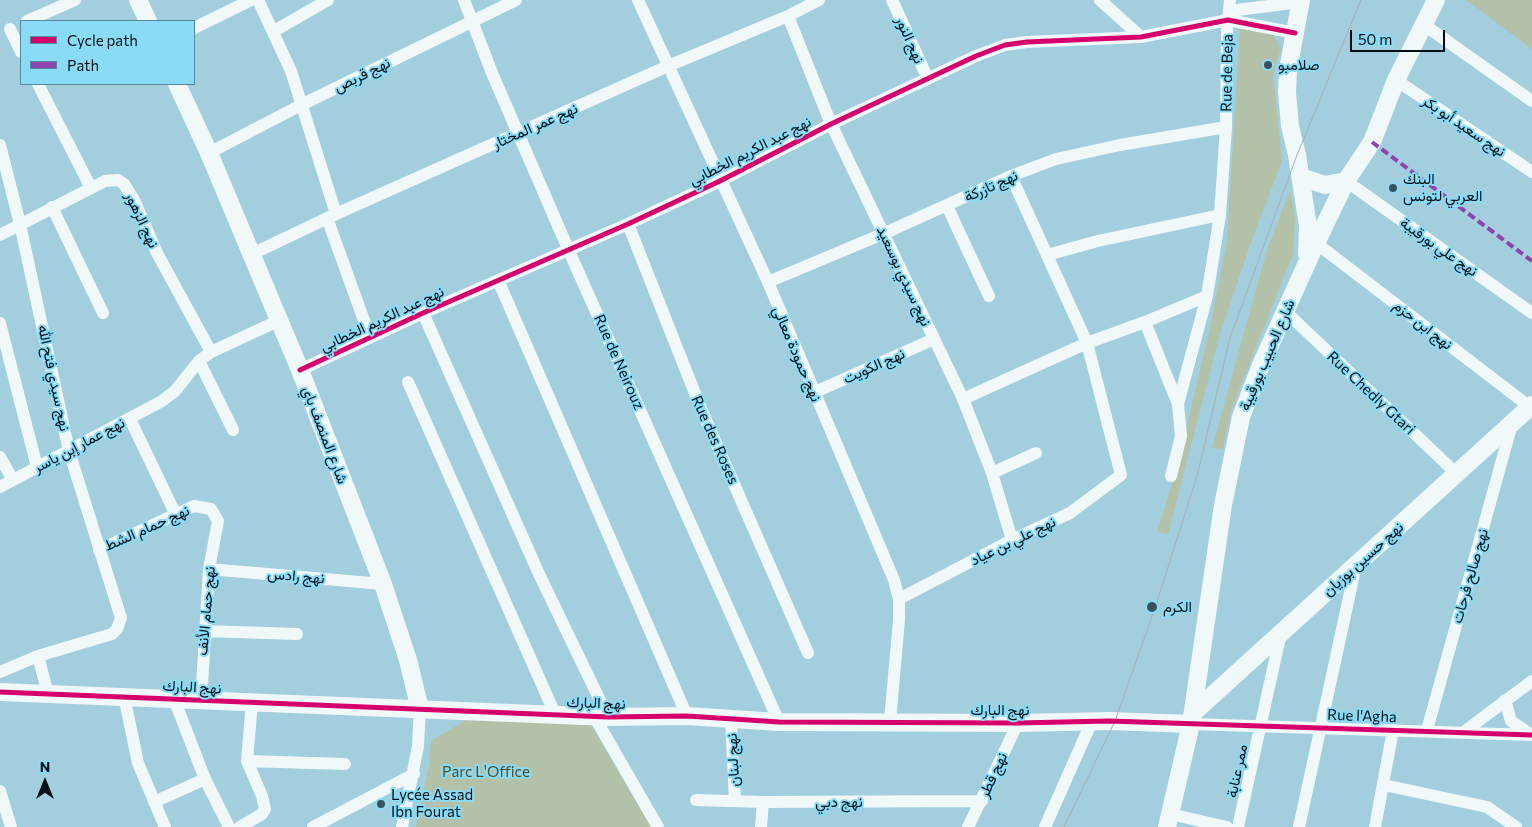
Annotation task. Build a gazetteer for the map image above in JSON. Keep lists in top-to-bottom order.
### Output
{
  "streets": {
    "street": [
      "نهج النور",
      "Rue de Beja",
      "نهج قربص",
      "نهج عمر المختار",
      "نهج سعيد أبو بكر",
      "نهج عبد الكريم الخطابي",
      "نهج تازركة",
      "نهج الزهور",
      "نهج علي بورقيبة",
      "نهج سيدي بوسعيد",
      "نهج ابن حزم",
      "نهج حمودة معالي",
      "شارع الحبيب بورقيبة",
      "Rue de Neirouz",
      "نهج الكويت",
      "نهج سيدي فتح الله",
      "Rue Chedly Gtari",
      "شارع المنصف باي",
      "Rue des Roses",
      "نهج عمار إبن ياسر",
      "نهج حمام الشط",
      "نهج علي بن عياد",
      "نهج حسين بوزيان",
      "نهج رادس",
      "نهج صالح فرحات",
      "نهج حمام الأنف",
      "نهج البارك",
      "Rue l'Agha",
      "نهج لبنان",
      "ممر عنابة",
      "نهج قطر",
      "نهج دبي"
    ]
  },
  "crossings": [
    ["نهج النور", "نهج عبد الكريم الخطابي"],
    ["Rue de Beja", "نهج عبد الكريم الخطابي"],
    ["Rue de Beja", "نهج تازركة"],
    ["نهج قربص", "Rue de Neirouz"],
    ["نهج قربص", "شارع المنصف باي"],
    ["نهج عمر المختار", "نهج سيدي بوسعيد"],
    ["نهج عمر المختار", "نهج حمودة معالي"],
    ["نهج عمر المختار", "Rue de Neirouz"],
    ["نهج عمر المختار", "شارع المنصف باي"],
    ["نهج سعيد أبو بكر", "شارع الحبيب بورقيبة"],
    ["نهج عبد الكريم الخطابي", "نهج سيدي بوسعيد"],
    ["نهج عبد الكريم الخطابي", "نهج حمودة معالي"],
    ["نهج عبد الكريم الخطابي", "Rue de Neirouz"],
    ["نهج عبد الكريم الخطابي", "شارع المنصف باي"],
    ["نهج عبد الكريم الخطابي", "Rue des Roses"],
    ["نهج تازركة", "نهج سيدي بوسعيد"],
    ["نهج تازركة", "نهج حمودة معالي"],
    ["نهج الزهور", "نهج سيدي فتح الله"],
    ["نهج الزهور", "نهج عمار إبن ياسر"],
    ["نهج علي بورقيبة", "شارع الحبيب بورقيبة"],
    ["نهج سيدي بوسعيد", "نهج الكويت"],
    ["نهج سيدي بوسعيد", "نهج علي بن عياد"],
    ["نهج ابن حزم", "شارع الحبيب بورقيبة"],
    ["نهج ابن حزم", "نهج حسين بوزيان"],
    ["نهج حمودة معالي", "نهج الكويت"],
    ["نهج حمودة معالي", "نهج علي بن عياد"],
    ["نهج حمودة معالي", "نهج البارك"],
    ["شارع الحبيب بورقيبة", "Rue Chedly Gtari"],
    ["شارع الحبيب بورقيبة", "نهج حسين بوزيان"],
    ["شارع الحبيب بورقيبة", "نهج البارك"],
    ["شارع الحبيب بورقيبة", "Rue l'Agha"],
    ["Rue de Neirouz", "نهج البارك"],
    ["نهج سيدي فتح الله", "نهج عمار إبن ياسر"],
    ["نهج سيدي فتح الله", "نهج حمام الشط"],
    ["Rue Chedly Gtari", "نهج حسين بوزيان"],
    ["شارع المنصف باي", "نهج عمار إبن ياسر"],
    ["شارع المنصف باي", "نهج رادس"],
    ["شارع المنصف باي", "نهج البارك"],
    ["نهج حمام الشط", "نهج حمام الأنف"],
    ["نهج حسين بوزيان", "نهج صالح فرحات"],
    ["نهج حسين بوزيان", "نهج البارك"],
    ["نهج حسين بوزيان", "Rue l'Agha"],
    ["نهج حسين بوزيان", "ممر عنابة"],
    ["نهج رادس", "نهج حمام الأنف"],
    ["نهج صالح فرحات", "Rue l'Agha"],
    ["نهج حمام الأنف", "نهج البارك"],
    ["نهج البارك", "Rue l'Agha"],
    ["نهج البارك", "نهج لبنان"],
    ["نهج البارك", "نهج قطر"],
    ["Rue l'Agha", "ممر عنابة"],
    ["نهج لبنان", "نهج دبي"],
    ["نهج قطر", "نهج دبي"]
  ],
  "parks": ["Parc L'Office"],
  "places": [
    "صلامبو",
    "البنك العربي لتونس",
    "الكرم",
    "Lycée Assad Ibn Fourat"
  ],
  "legend": ["Cycle path", "Path"],
  "scale_bar": "50 m",
  "north": "top"
}
